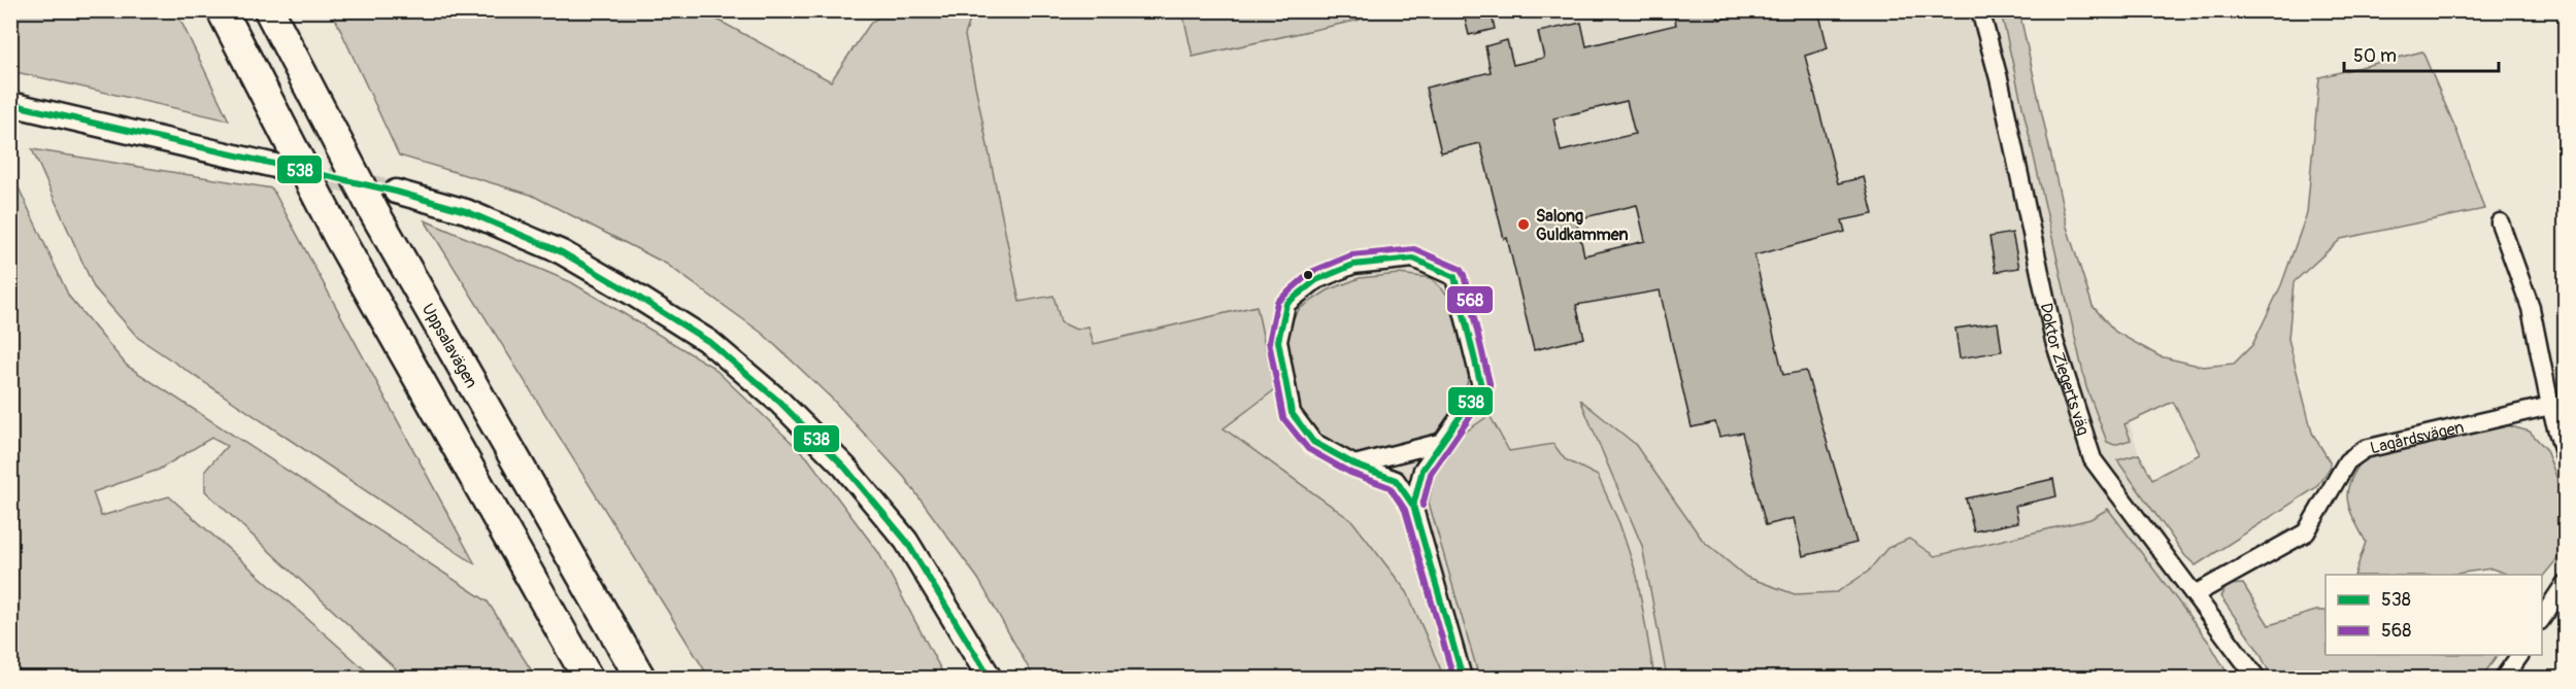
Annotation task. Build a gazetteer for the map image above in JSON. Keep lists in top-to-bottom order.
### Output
{
  "streets": {
    "highway": ["Uppsalavägen"],
    "street": ["Doktor Ziegerts väg", "Lagårdsvägen"]
  },
  "crossings": [
    ["Doktor Ziegerts väg", "Lagårdsvägen"]
  ],
  "places": ["Salong Guldkammen"],
  "lines": ["transit line 538", "transit line 568"],
  "legend": ["538", "568"],
  "scale_bar": "50 m"
}
